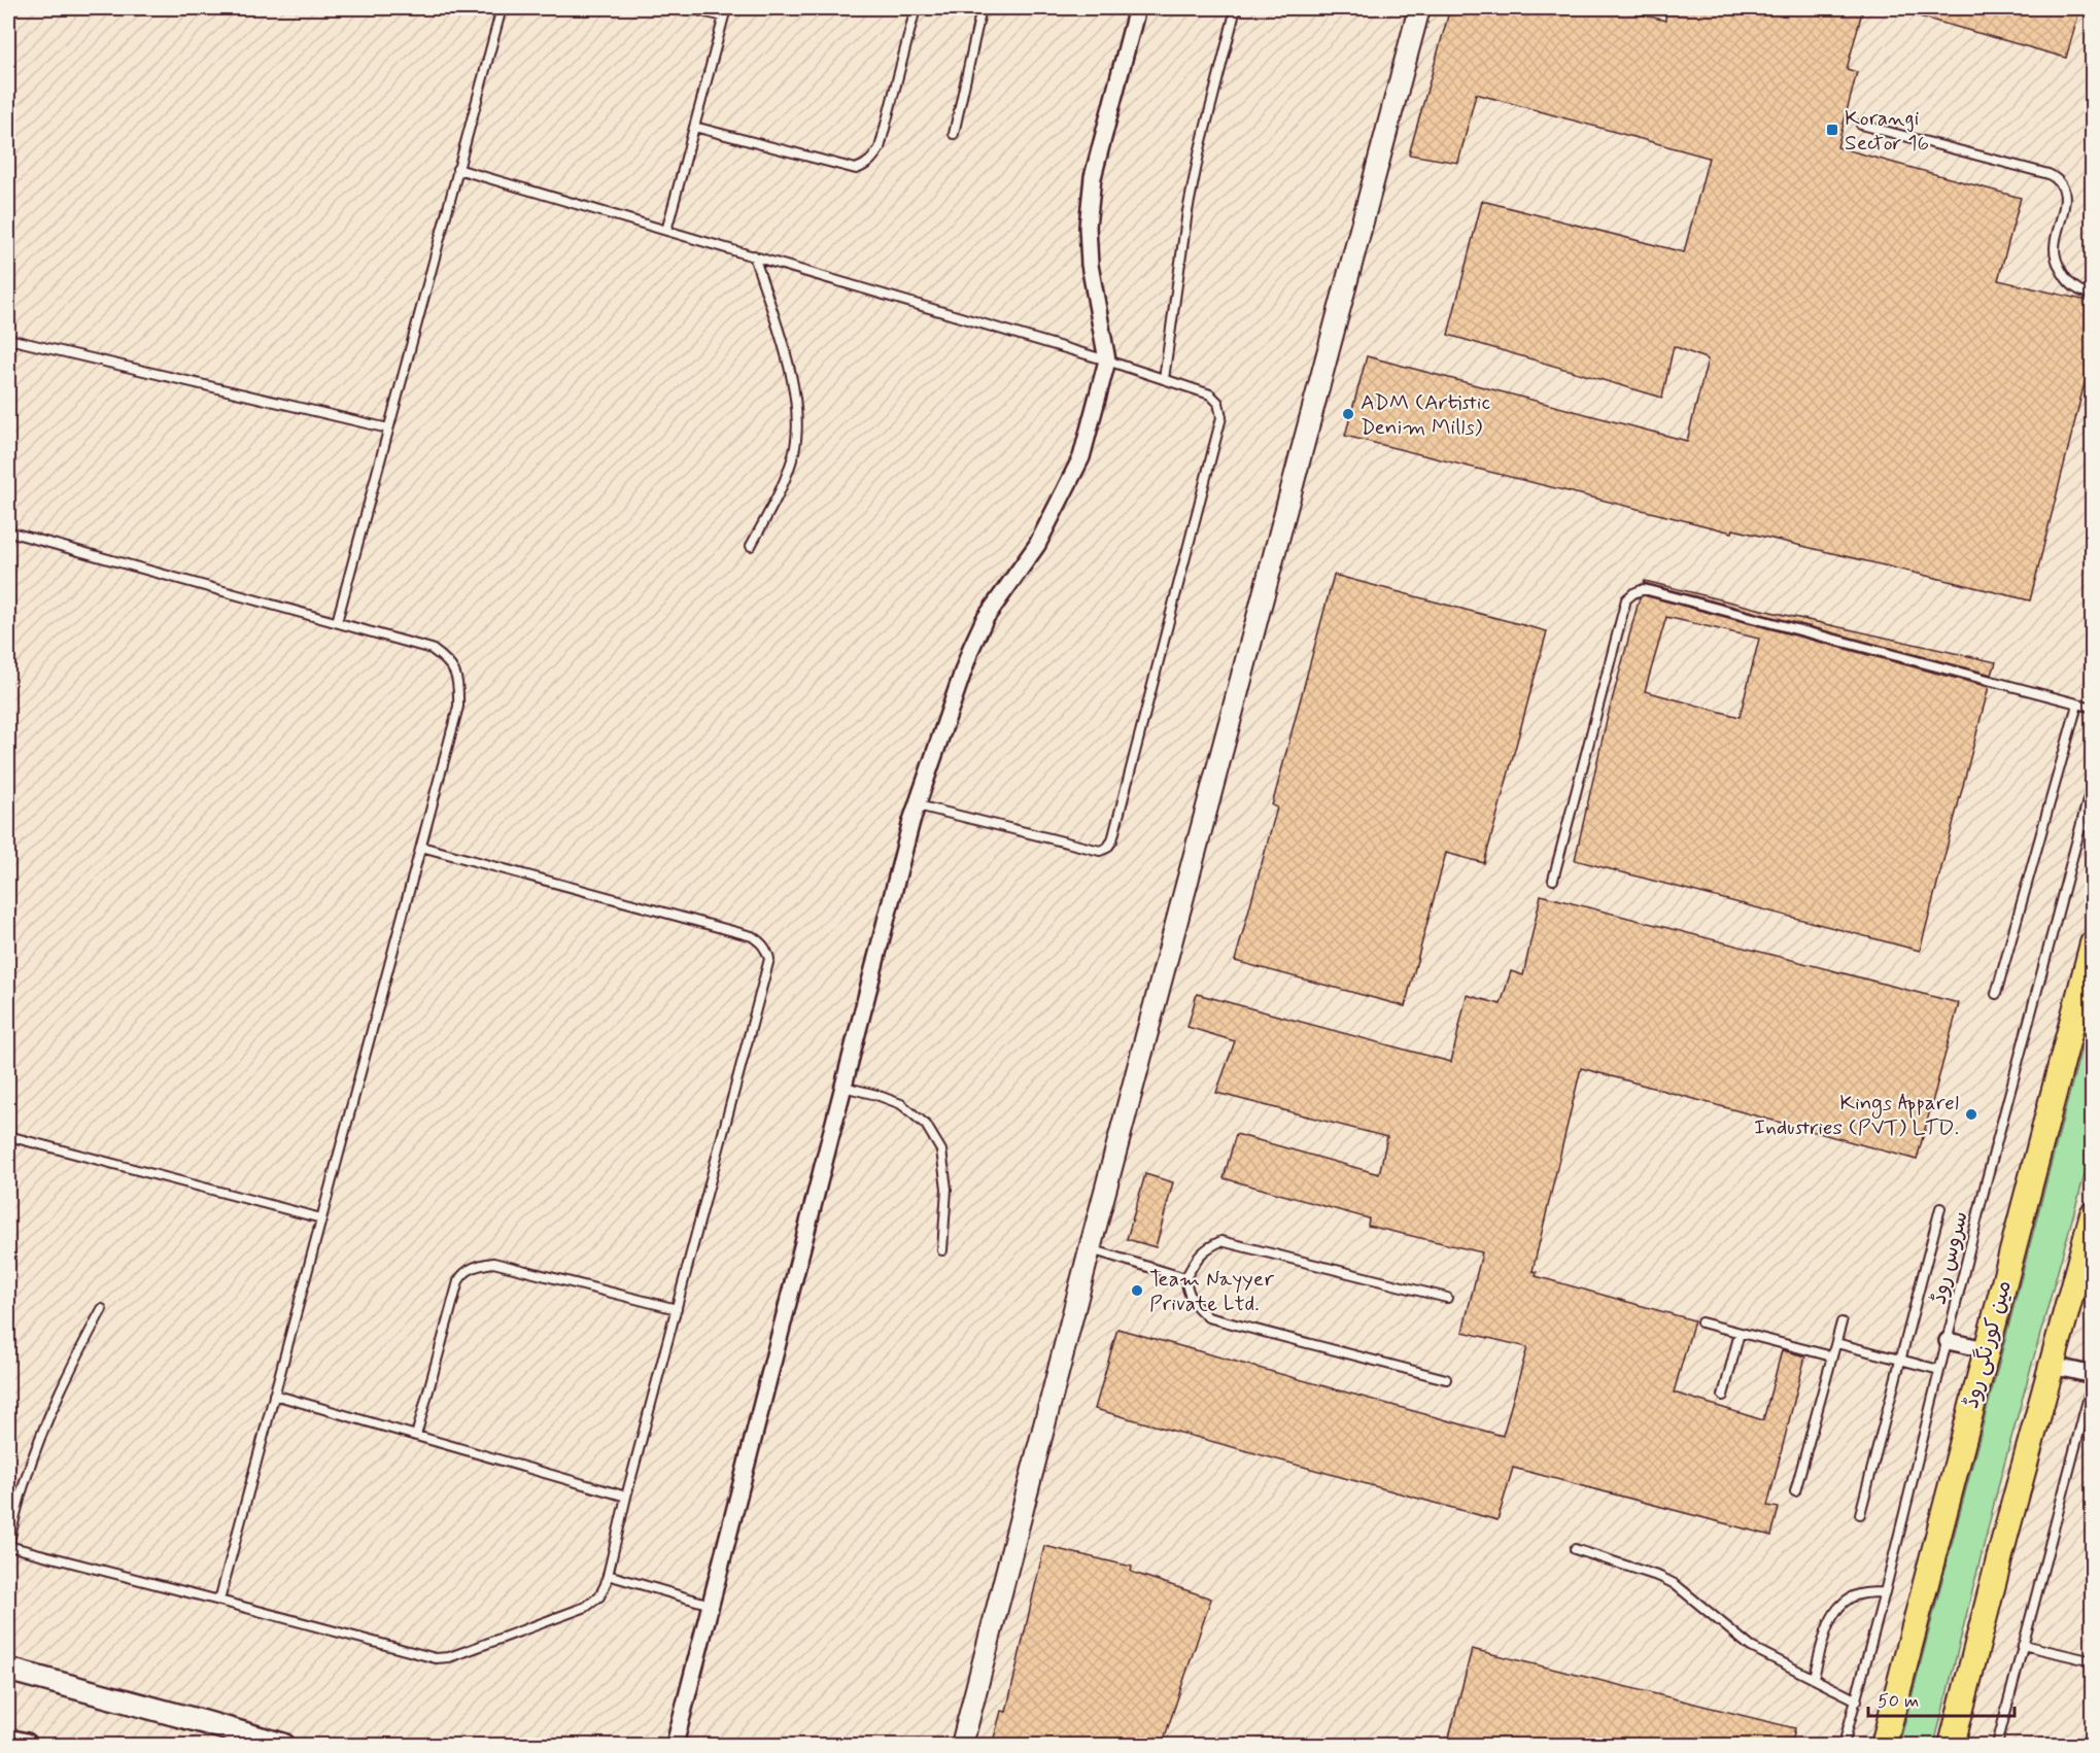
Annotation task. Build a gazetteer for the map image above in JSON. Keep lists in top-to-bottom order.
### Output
{
  "streets": {
    "main road": ["مین کورنگی روڈ"],
    "lane": ["سروس روڈ"]
  },
  "places": {
    "transit": ["Korangi Sector 16"],
    "other": ["ADM (Artistic Denim Mills)", "Kings Apparel Industries (PVT) LTD.", "Team Nayyer Private Ltd."]
  },
  "scale_bar": "50 m"
}
